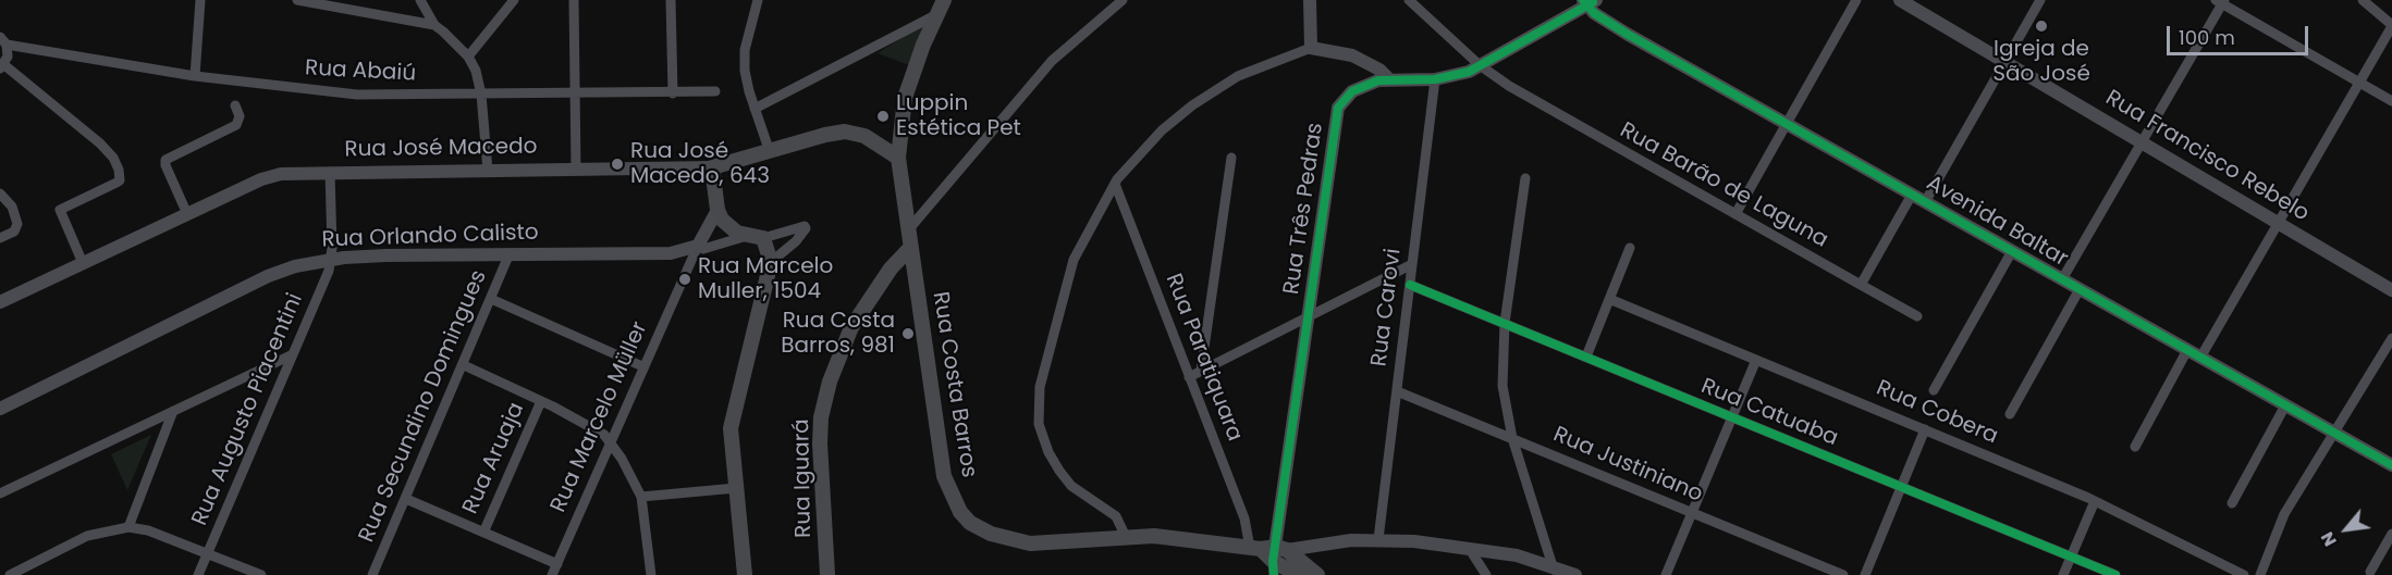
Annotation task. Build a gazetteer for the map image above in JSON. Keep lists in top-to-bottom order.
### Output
{
  "streets": {
    "main road": ["Rua José Macedo", "Rua Costa Barros", "Rua Iguará"],
    "street": [
      "Rua Abaiú",
      "Rua Francisco Rebelo",
      "Rua Barão de Laguna",
      "Rua Três Pedras",
      "Avenida Baltar",
      "Rua Orlando Calisto",
      "Rua Carovi",
      "Rua Paratiquara",
      "Rua Secundino Domingues",
      "Rua Augusto Piacentini",
      "Rua Catuaba",
      "Rua Cobera",
      "Rua Marcelo Müller",
      "Rua Aruaja",
      "Rua Justiniano"
    ]
  },
  "crossings": [
    ["Rua José Macedo", "Rua Costa Barros"],
    ["Rua Barão de Laguna", "Rua Três Pedras"],
    ["Rua Três Pedras", "Avenida Baltar"],
    ["Rua Três Pedras", "Rua Carovi"],
    ["Rua Três Pedras", "Rua Costa Barros"],
    ["Rua Orlando Calisto", "Rua Secundino Domingues"],
    ["Rua Orlando Calisto", "Rua Augusto Piacentini"],
    ["Rua Orlando Calisto", "Rua Marcelo Müller"],
    ["Rua Carovi", "Rua Catuaba"],
    ["Rua Carovi", "Rua Justiniano"],
    ["Rua Paratiquara", "Rua Costa Barros"],
    ["Rua Costa Barros", "Rua Iguará"]
  ],
  "places": [
    "Igreja de São José",
    "Luppin Estética Pet",
    "Rua José Macedo, 643",
    "Rua Marcelo Muller, 1504",
    "Rua Costa Barros, 981"
  ],
  "scale_bar": "100 m",
  "north": "bottom left"
}
